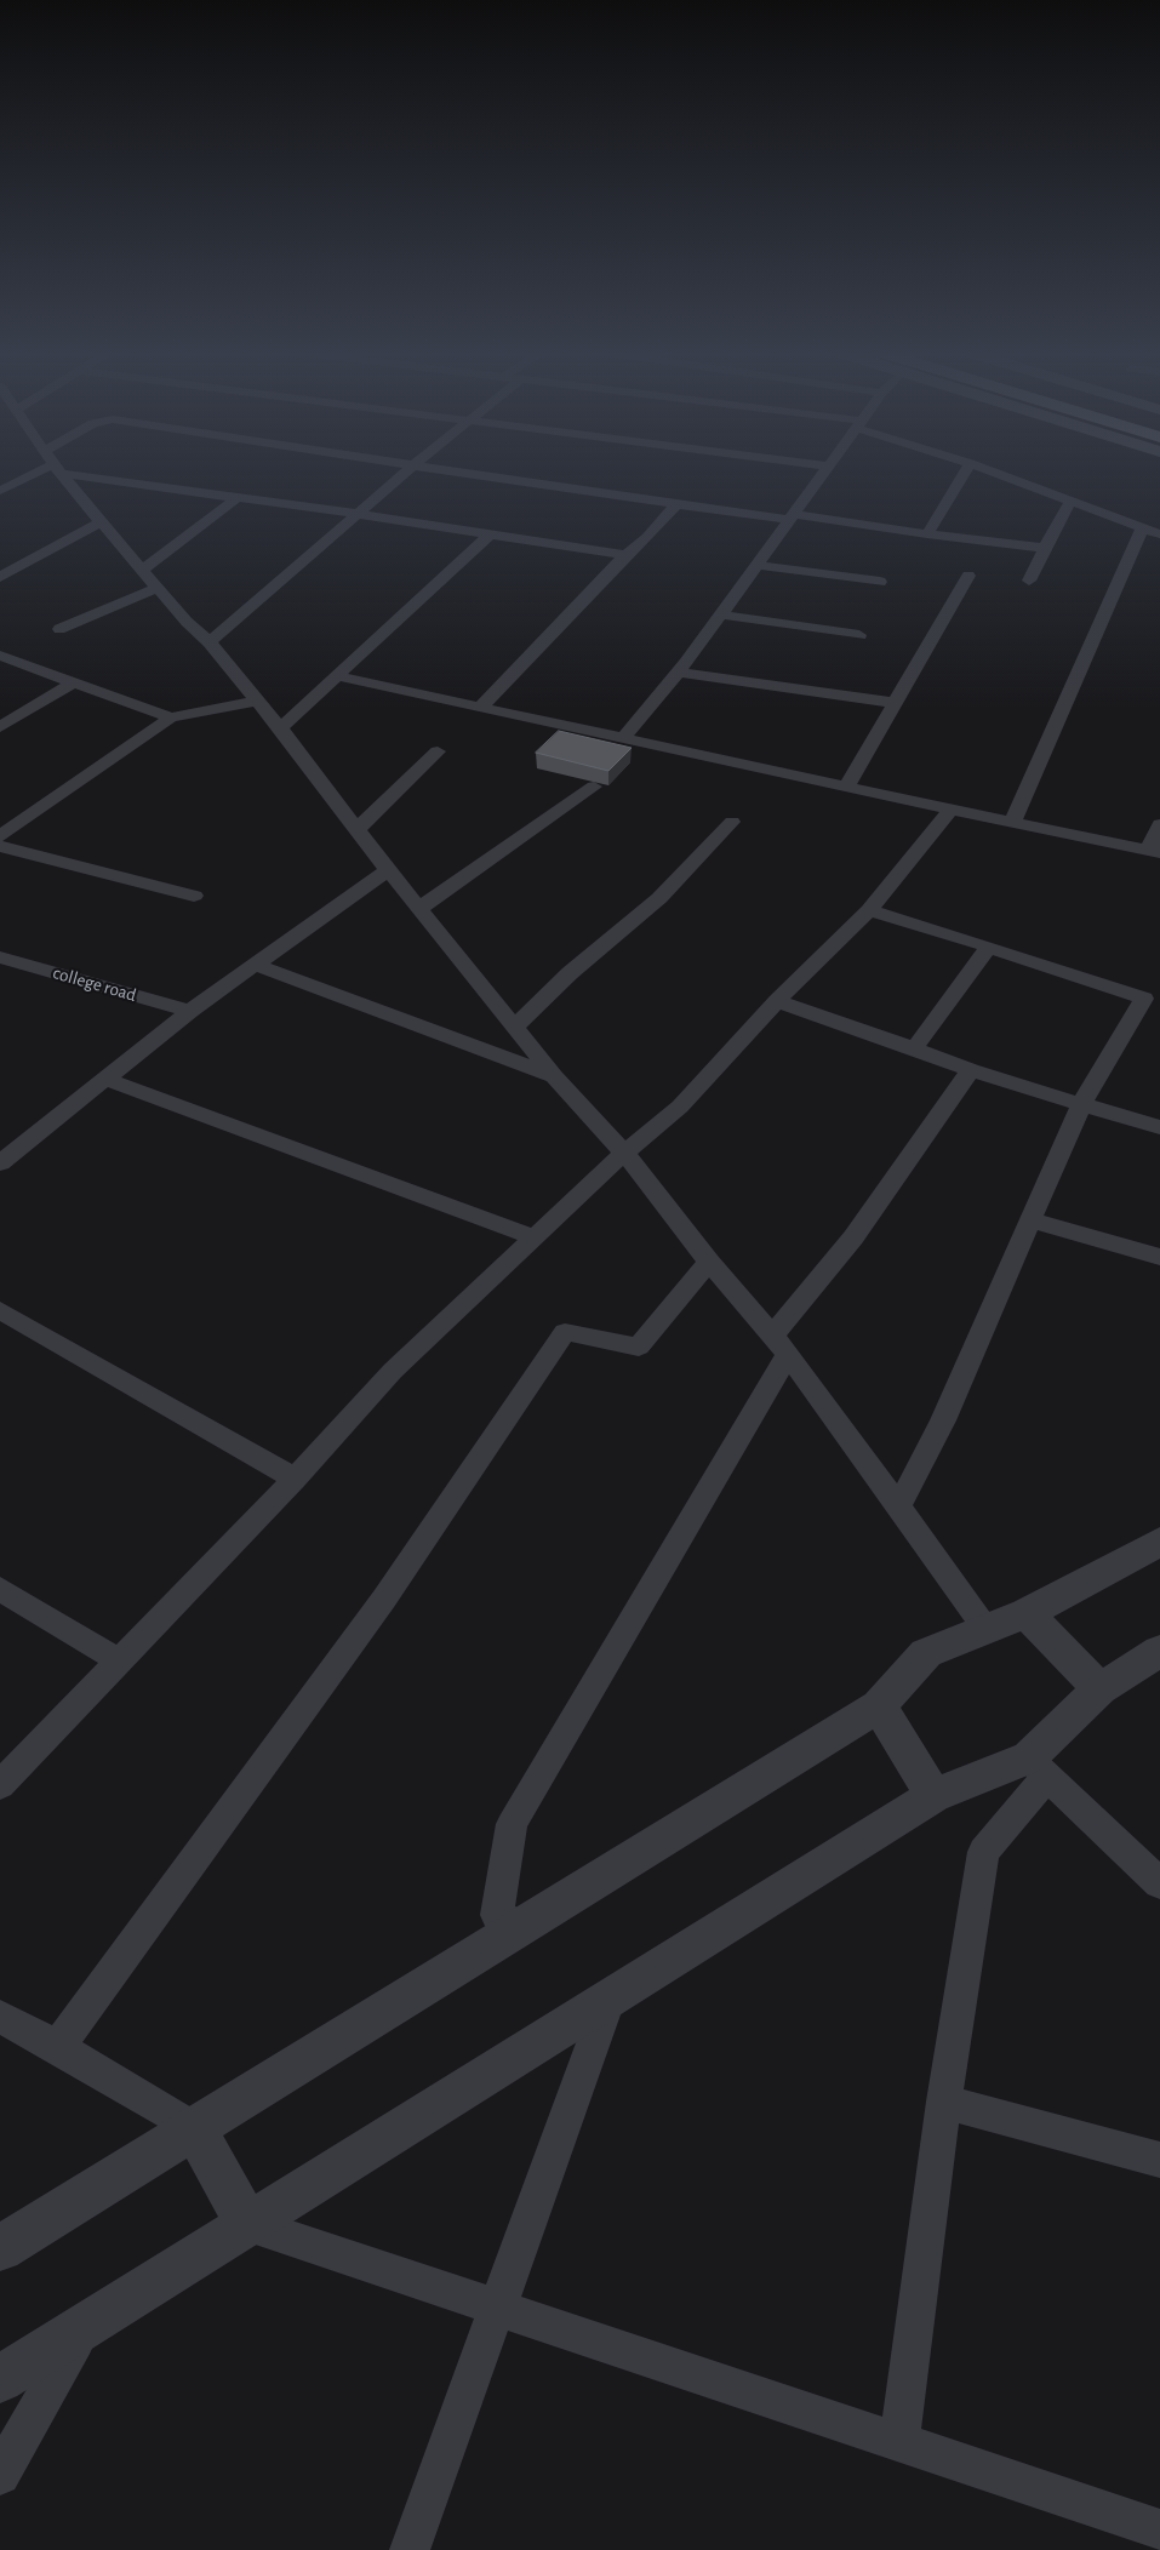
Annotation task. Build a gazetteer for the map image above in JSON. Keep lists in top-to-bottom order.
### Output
{
  "streets": {
    "street": ["college road"]
  }
}
